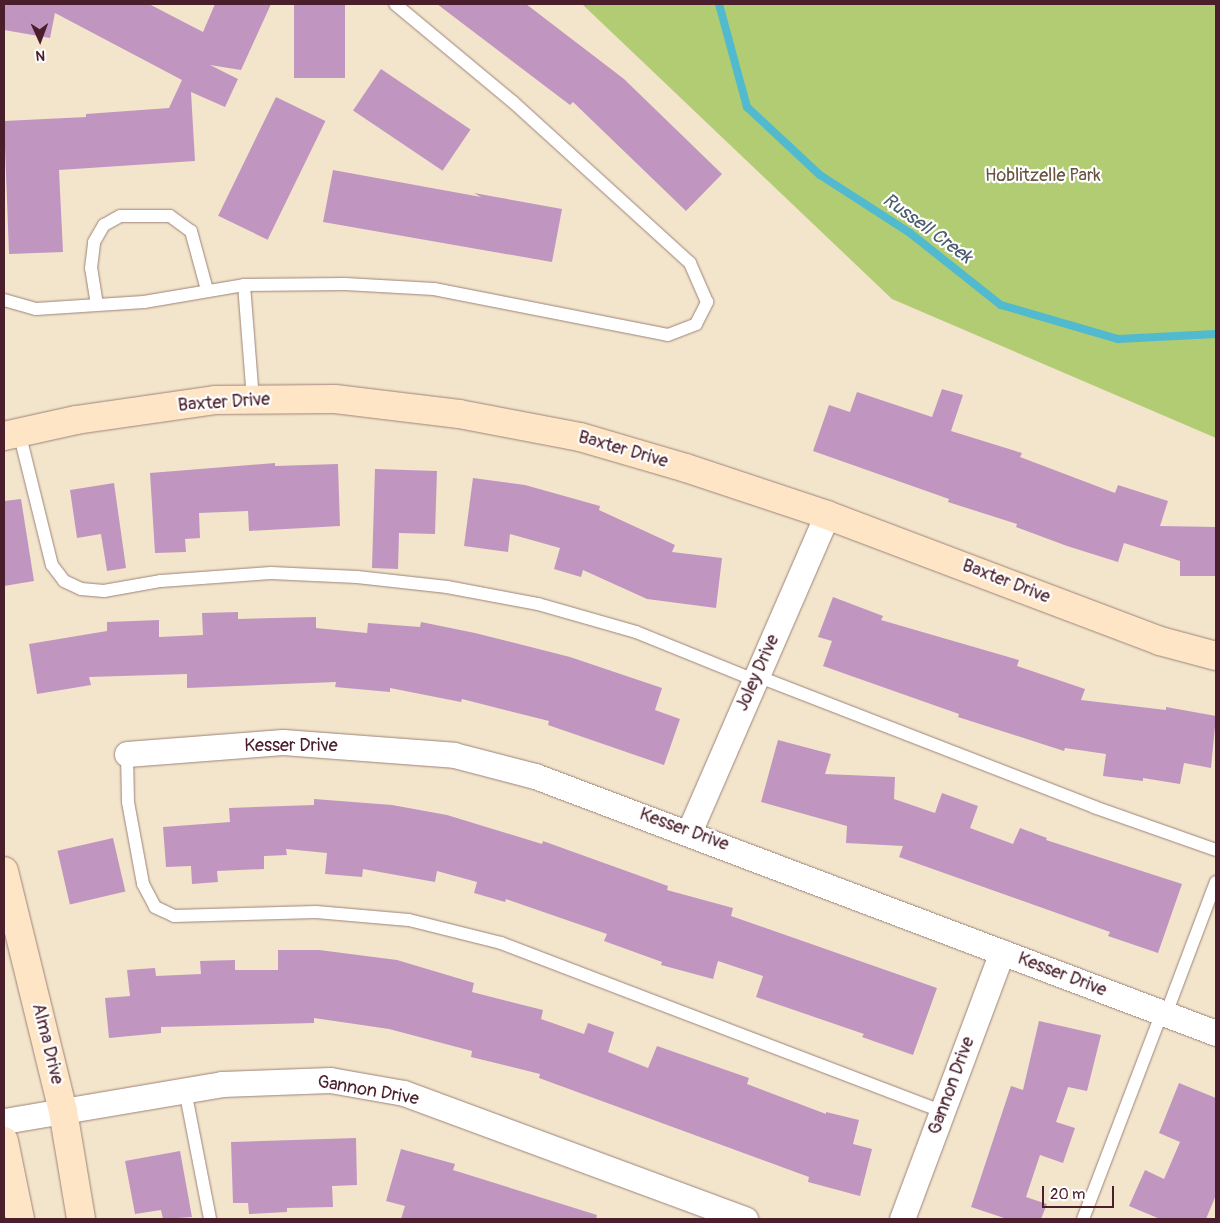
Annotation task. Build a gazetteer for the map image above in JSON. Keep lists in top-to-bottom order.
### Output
{
  "streets": {
    "street": [
      "Baxter Drive",
      "Joley Drive",
      "Kesser Drive",
      "Alma Drive",
      "Gannon Drive"
    ]
  },
  "crossings": [
    ["Baxter Drive", "Joley Drive"],
    ["Joley Drive", "Kesser Drive"],
    ["Kesser Drive", "Gannon Drive"],
    ["Alma Drive", "Gannon Drive"]
  ],
  "water": ["Russell Creek"],
  "parks": ["Hoblitzelle Park"],
  "scale_bar": "20 m",
  "north": "bottom"
}
